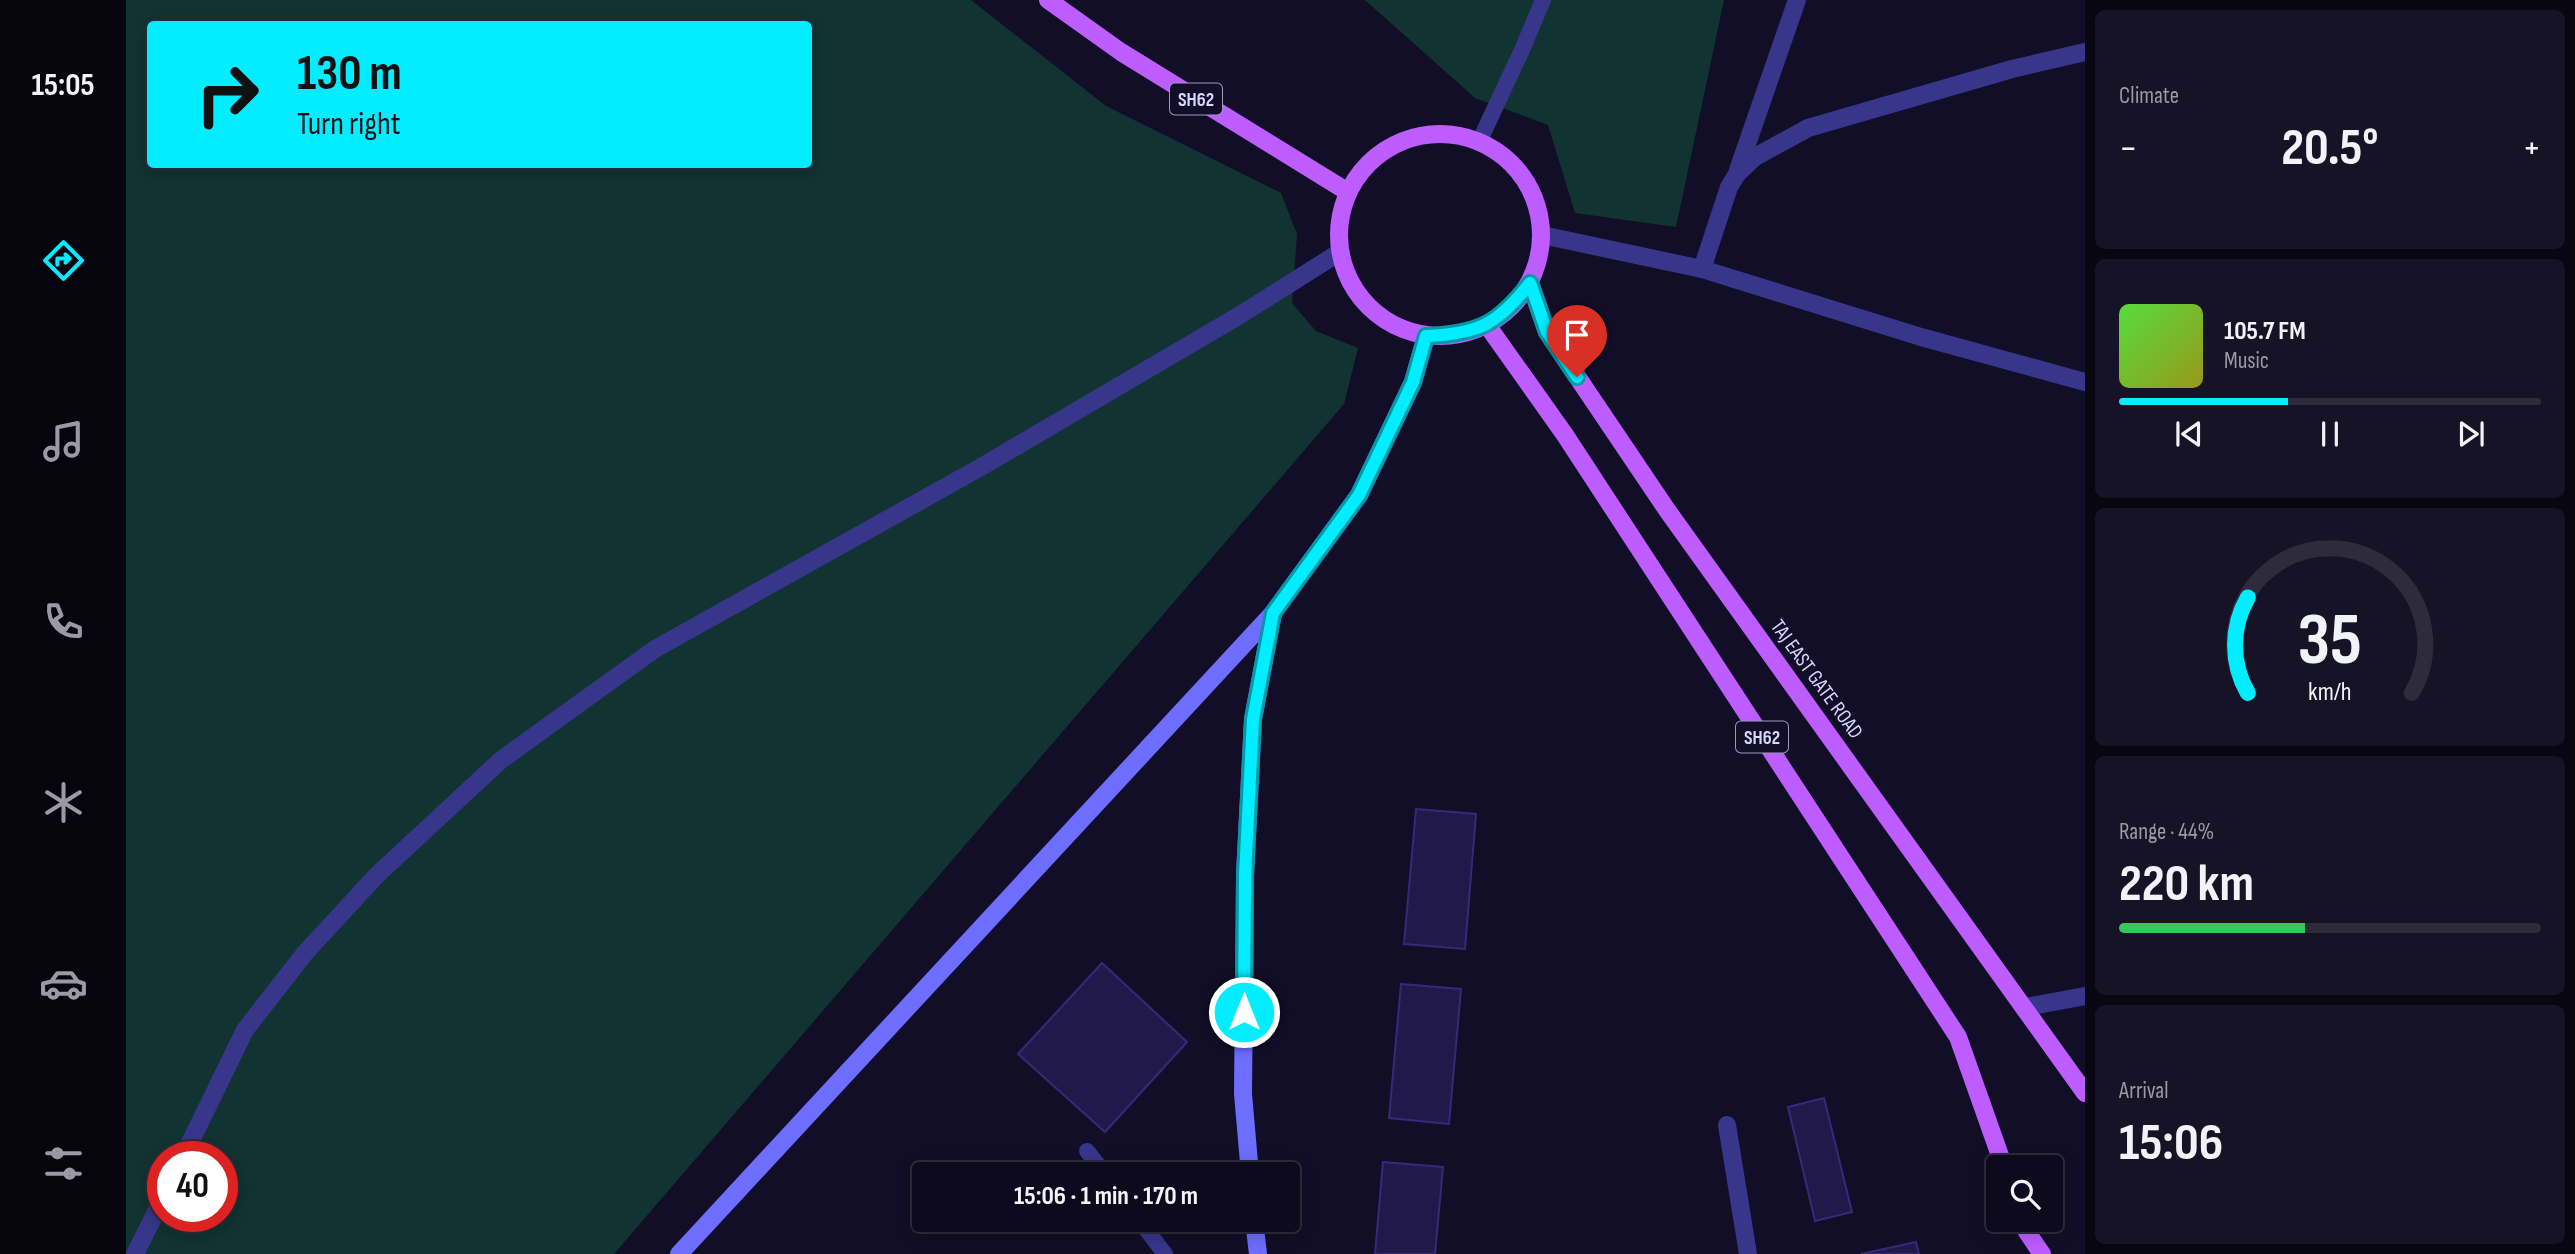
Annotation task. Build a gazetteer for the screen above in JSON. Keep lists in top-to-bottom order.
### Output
{
  "streets": {
    "main road": ["SH62", "TAJ EAST GATE ROAD"]
  },
  "crossings": [
    ["SH62", "TAJ EAST GATE ROAD"]
  ],
  "page": {
    "tabs": "15:05",
    "tile": [
      "Climate",
      ["Range · 44%", "220 km"],
      ["Arrival", "15:06"]
    ],
    "turn": ["130 m", "Turn right"],
    "heat": ["−", "20.5°", "+"],
    "song": ["105.7 FM", "Music"],
    "limit": "40",
    "trip": "15:06 · 1 min · 170 m",
    "gauge": ["35", "km/h"]
  }
}
